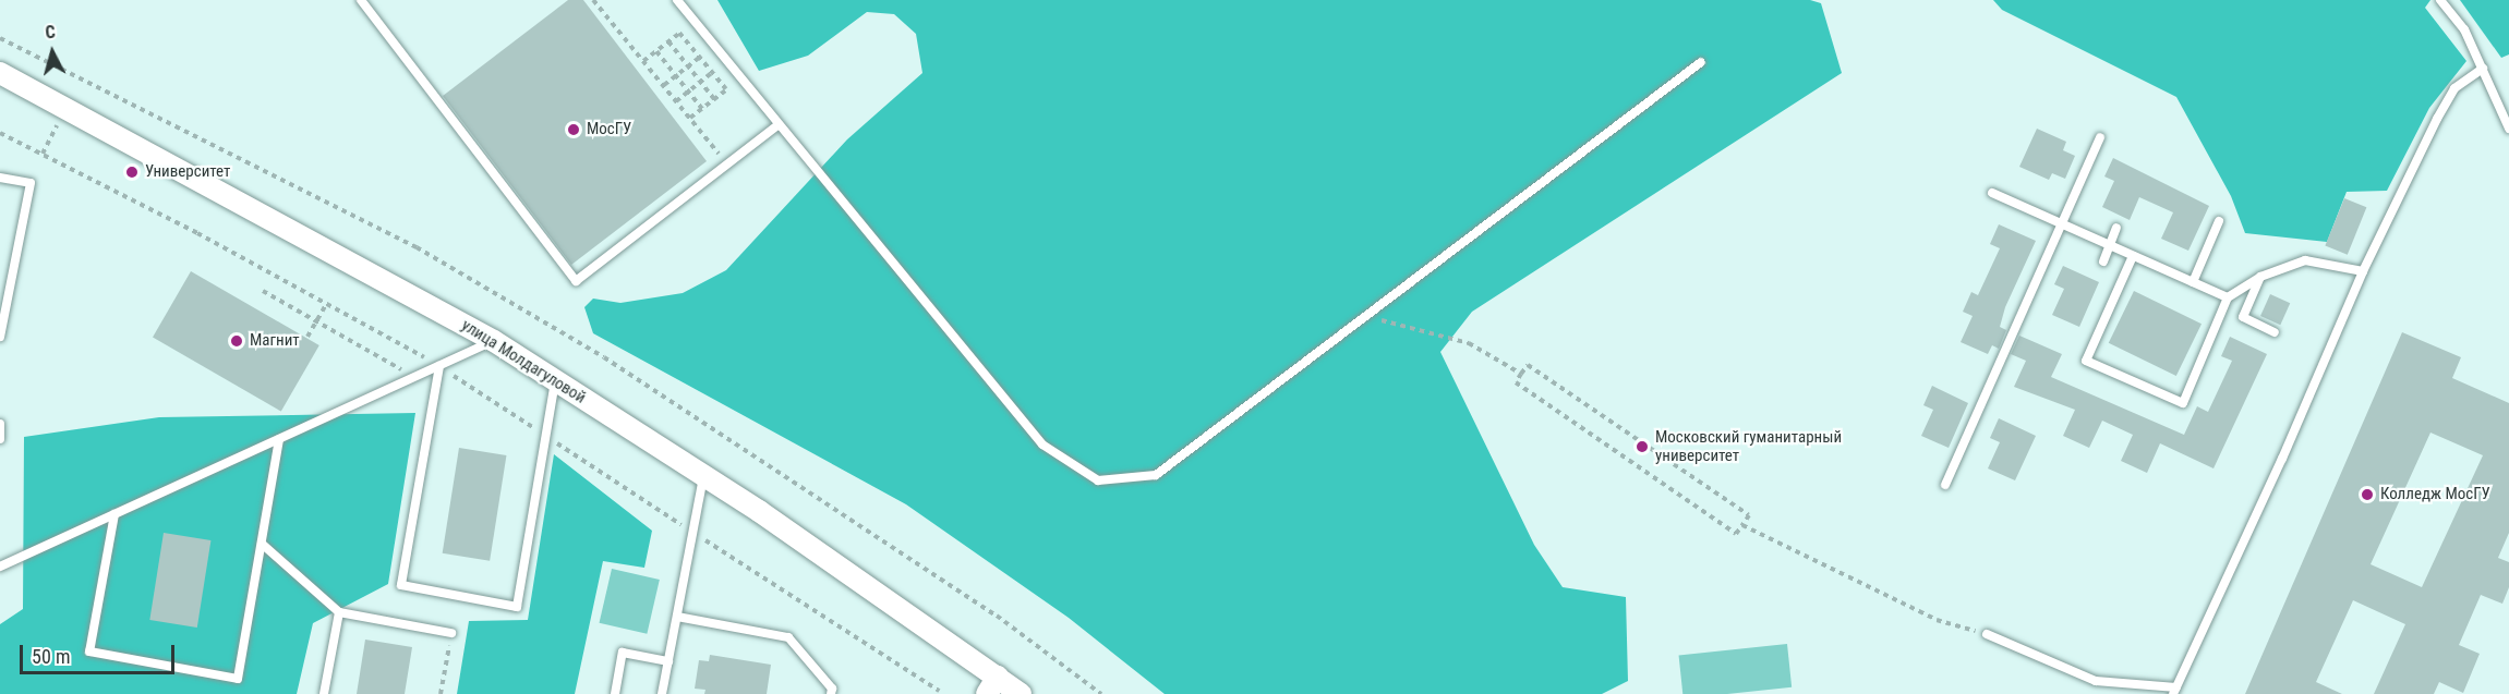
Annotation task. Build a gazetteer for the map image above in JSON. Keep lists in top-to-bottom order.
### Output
{
  "streets": {
    "street": ["улица Молдагуловой"]
  },
  "places": [
    "МосГУ",
    "Университет",
    "Магнит",
    "Московский гуманитарный университет",
    "Колледж МосГУ"
  ],
  "scale_bar": "50 m",
  "north": "top"
}
